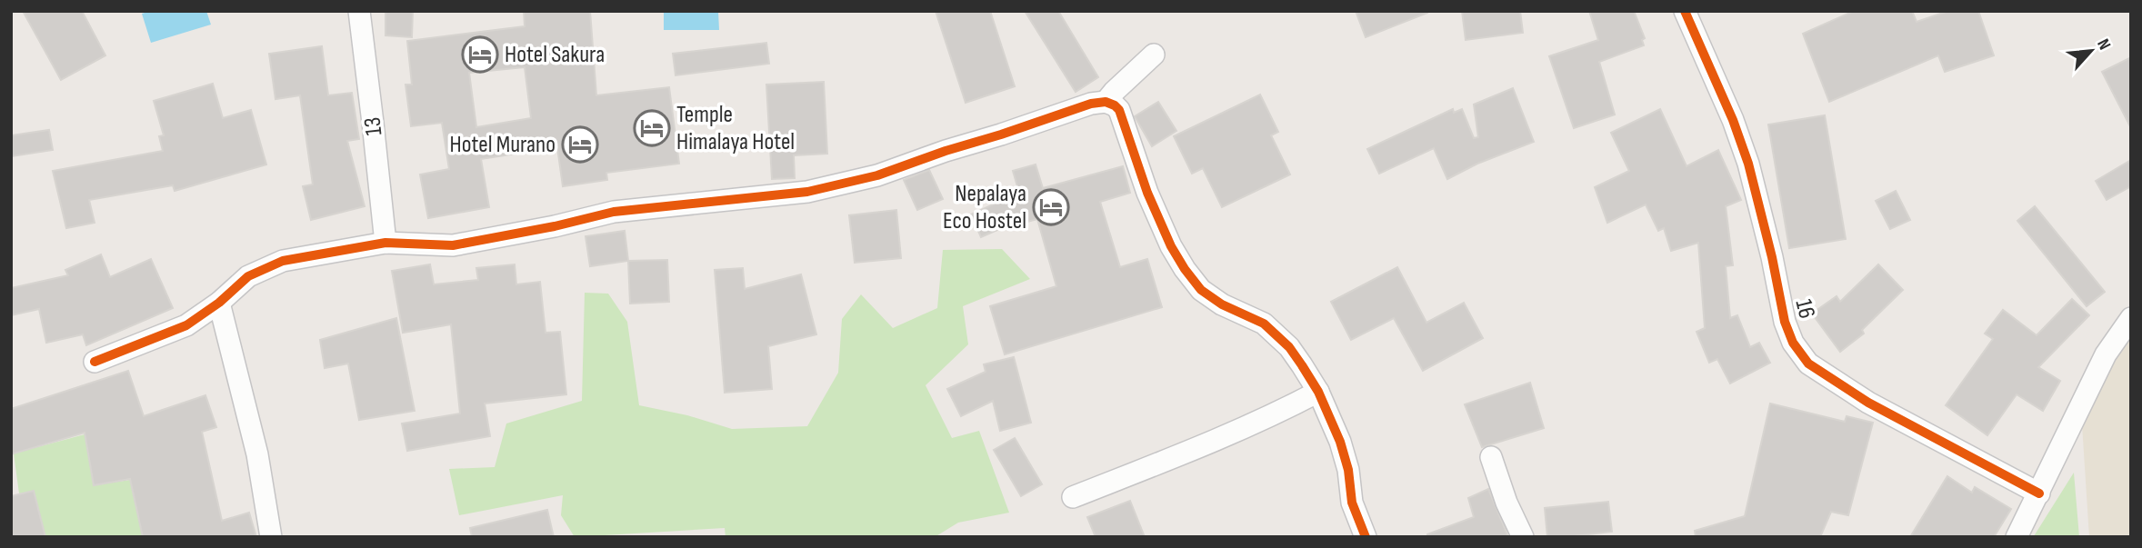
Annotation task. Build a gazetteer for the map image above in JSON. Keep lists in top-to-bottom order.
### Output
{
  "streets": {
    "street": ["13", "16"]
  },
  "places": {
    "hotel": [
      "Hotel Sakura",
      "Temple Himalaya Hotel",
      "Hotel Murano",
      "Nepalaya Eco Hostel"
    ]
  },
  "north": "top right"
}
